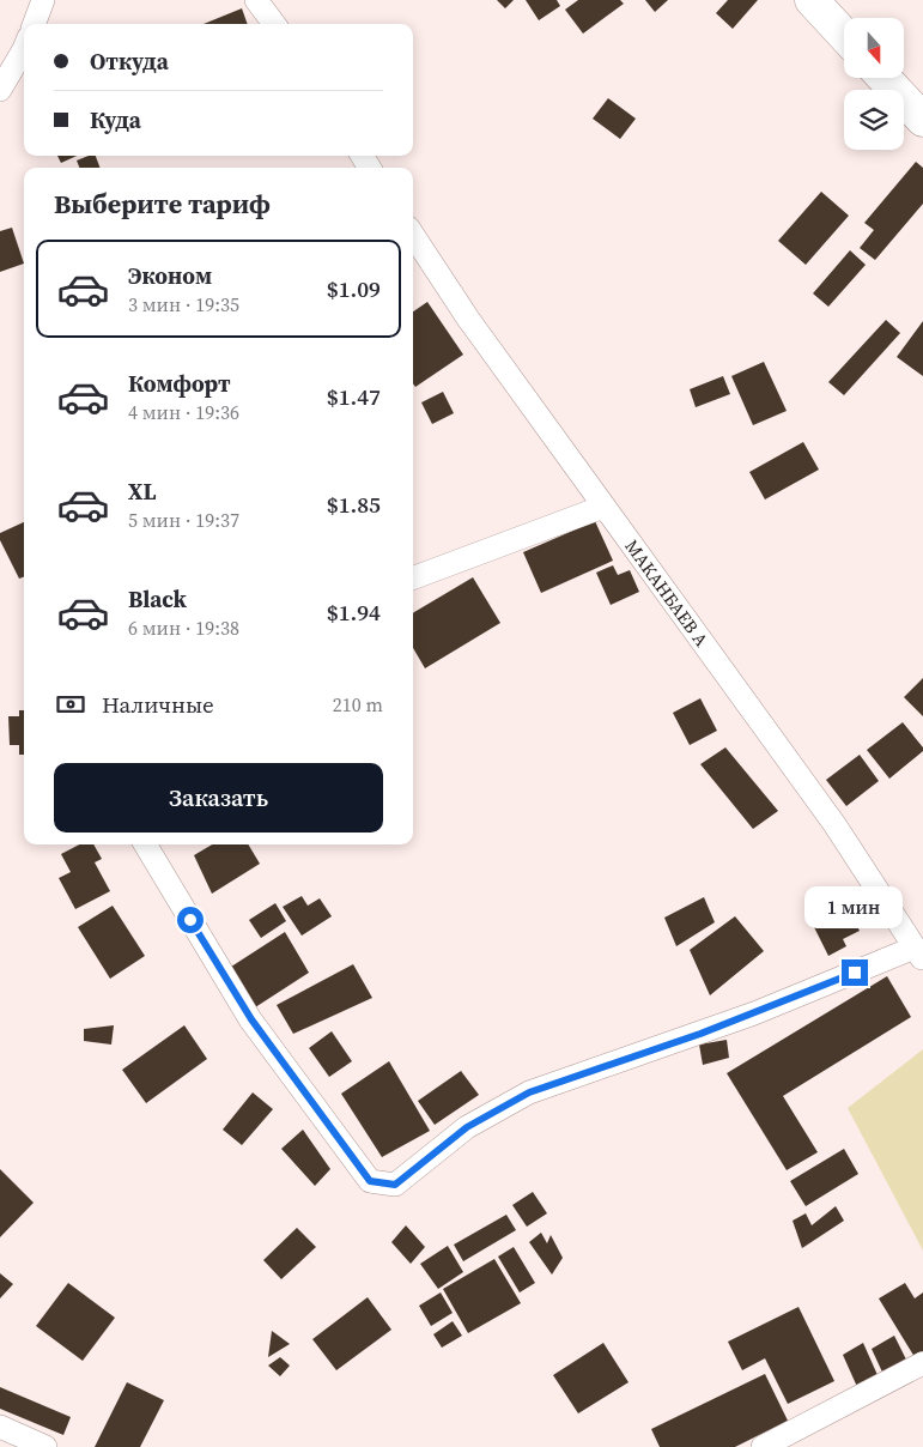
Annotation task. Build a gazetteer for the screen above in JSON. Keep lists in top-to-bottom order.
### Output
{
  "streets": {
    "street": ["МАКАНБАЕВ А"]
  },
  "north": "bottom",
  "page": {
    "banner": ["Откуда", "Куда"],
    "heading": "Выберите тариф",
    "list": [
      {
        "name": "Эконом",
        "note": "3 мин · 19:35",
        "value": "$1.09"
      },
      {
        "name": "Комфорт",
        "note": "4 мин · 19:36",
        "value": "$1.47"
      },
      {
        "name": "XL",
        "note": "5 мин · 19:37",
        "value": "$1.85"
      },
      {
        "name": "Black",
        "note": "6 мин · 19:38",
        "value": "$1.94"
      }
    ],
    "pay": ["Наличные", "210 m"],
    "buttons": "Заказать",
    "bubble": "1 мин"
  }
}
